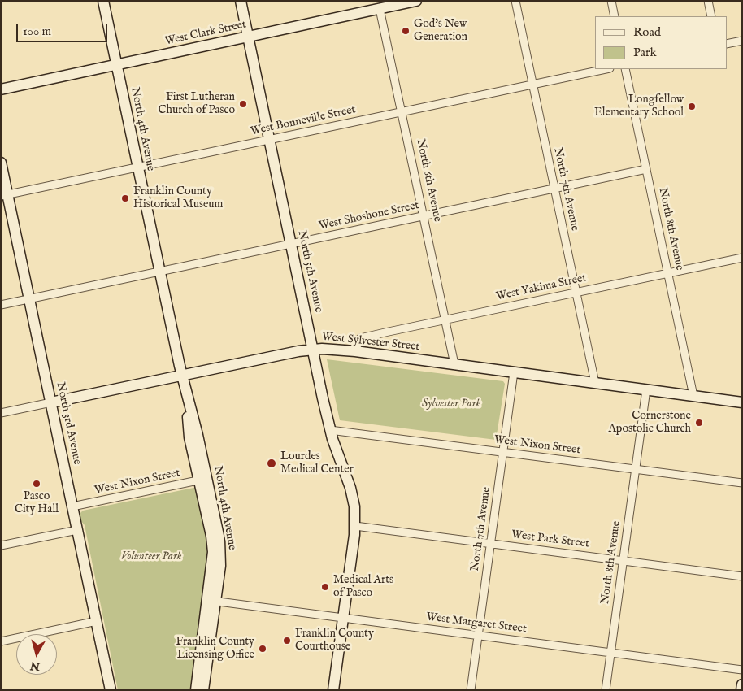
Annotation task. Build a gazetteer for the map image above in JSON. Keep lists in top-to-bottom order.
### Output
{
  "streets": {
    "street": [
      "West Clark Street",
      "West Bonneville Street",
      "North 4th Avenue",
      "North 6th Avenue",
      "North 7th Avenue",
      "West Shoshone Street",
      "North 8th Avenue",
      "North 5th Avenue",
      "West Yakima Street",
      "West Sylvester Street",
      "North 3rd Avenue",
      "West Nixon Street",
      "West Park Street",
      "West Margaret Street"
    ]
  },
  "crossings": [
    ["West Clark Street", "North 4th Avenue"],
    ["West Clark Street", "North 6th Avenue"],
    ["West Clark Street", "North 5th Avenue"],
    ["West Bonneville Street", "North 4th Avenue"],
    ["West Bonneville Street", "North 6th Avenue"],
    ["West Bonneville Street", "North 7th Avenue"],
    ["West Bonneville Street", "North 5th Avenue"],
    ["West Bonneville Street", "North 3rd Avenue"],
    ["North 4th Avenue", "West Shoshone Street"],
    ["North 4th Avenue", "West Sylvester Street"],
    ["North 4th Avenue", "West Nixon Street"],
    ["North 4th Avenue", "West Margaret Street"],
    ["North 6th Avenue", "West Shoshone Street"],
    ["North 6th Avenue", "West Yakima Street"],
    ["North 6th Avenue", "West Sylvester Street"],
    ["North 7th Avenue", "West Shoshone Street"],
    ["North 7th Avenue", "West Yakima Street"],
    ["North 7th Avenue", "West Sylvester Street"],
    ["North 7th Avenue", "West Nixon Street"],
    ["North 7th Avenue", "West Park Street"],
    ["North 7th Avenue", "West Margaret Street"],
    ["West Shoshone Street", "North 8th Avenue"],
    ["West Shoshone Street", "North 5th Avenue"],
    ["West Shoshone Street", "North 3rd Avenue"],
    ["North 8th Avenue", "West Yakima Street"],
    ["North 8th Avenue", "West Sylvester Street"],
    ["North 8th Avenue", "West Nixon Street"],
    ["North 8th Avenue", "West Park Street"],
    ["North 8th Avenue", "West Margaret Street"],
    ["North 5th Avenue", "West Sylvester Street"],
    ["North 5th Avenue", "West Nixon Street"],
    ["North 5th Avenue", "West Park Street"],
    ["North 5th Avenue", "West Margaret Street"],
    ["West Yakima Street", "West Sylvester Street"],
    ["West Sylvester Street", "North 3rd Avenue"],
    ["North 3rd Avenue", "West Nixon Street"]
  ],
  "parks": ["Sylvester Park", "Volunteer Park"],
  "places": [
    "God's New Generation",
    "First Lutheran Church of Pasco",
    "Longfellow Elementary School",
    "Franklin County Historical Museum",
    "Cornerstone Apostolic Church",
    "Lourdes Medical Center",
    "Pasco City Hall",
    "Medical Arts of Pasco",
    "Franklin County Courthouse",
    "Franklin County Licensing Office"
  ],
  "legend": ["Road", "Park"],
  "scale_bar": "100 m",
  "north": "bottom"
}
